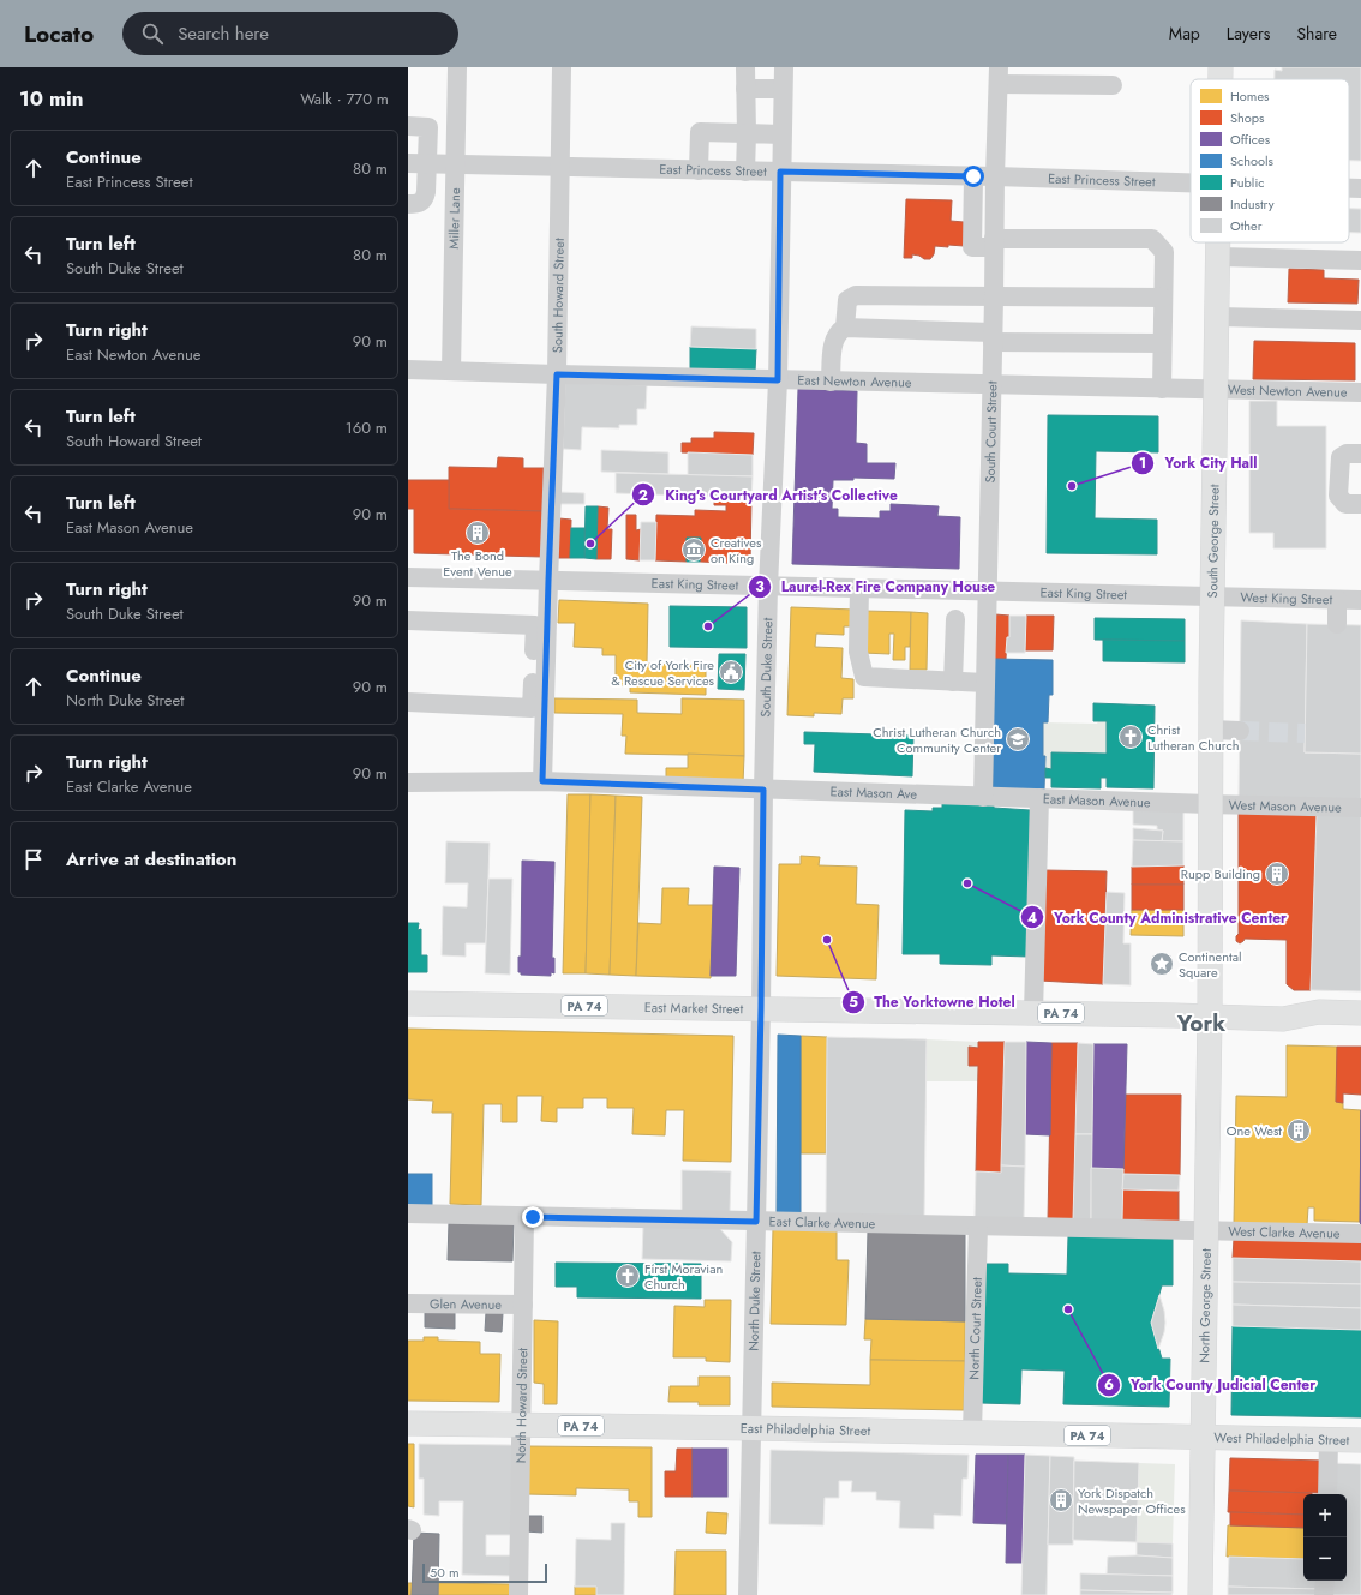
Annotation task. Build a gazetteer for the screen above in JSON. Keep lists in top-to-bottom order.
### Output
{
  "streets": {
    "main road": [
      "South George Street",
      "PA 74",
      "East Market Street",
      "North George Street",
      "East Philadelphia Street",
      "West Philadelphia Street"
    ],
    "street": [
      "East Princess Street",
      "Miller Lane",
      "South Howard Street",
      "East Newton Avenue",
      "West Newton Avenue",
      "South Court Street",
      "East King Street",
      "West King Street",
      "South Duke Street",
      "East Mason Ave",
      "East Mason Avenue",
      "West Mason Avenue",
      "East Clarke Avenue",
      "West Clarke Avenue",
      "North Duke Street",
      "Glen Avenue",
      "North Court Street",
      "North Howard Street"
    ]
  },
  "crossings": [
    ["East Princess Street", "Miller Lane"],
    ["East Princess Street", "South Howard Street"],
    ["East Princess Street", "South Court Street"],
    ["East Princess Street", "South Duke Street"],
    ["Miller Lane", "East Newton Avenue"],
    ["South Howard Street", "East Newton Avenue"],
    ["South Howard Street", "East King Street"],
    ["East Newton Avenue", "West Newton Avenue"],
    ["East Newton Avenue", "South Court Street"],
    ["East Newton Avenue", "South George Street"],
    ["East Newton Avenue", "South Duke Street"],
    ["West Newton Avenue", "South George Street"],
    ["South Court Street", "East King Street"],
    ["South Court Street", "East Mason Ave"],
    ["South Court Street", "East Mason Avenue"],
    ["South George Street", "East King Street"],
    ["South George Street", "West King Street"],
    ["South George Street", "East Mason Avenue"],
    ["South George Street", "West Mason Avenue"],
    ["South George Street", "PA 74"],
    ["South George Street", "East Market Street"],
    ["South George Street", "North George Street"],
    ["East King Street", "West King Street"],
    ["East King Street", "South Duke Street"],
    ["South Duke Street", "East Mason Ave"],
    ["South Duke Street", "East Market Street"],
    ["South Duke Street", "North Duke Street"],
    ["East Mason Ave", "East Mason Avenue"],
    ["East Mason Avenue", "West Mason Avenue"],
    ["PA 74", "East Market Street"],
    ["PA 74", "North George Street"],
    ["East Market Street", "North Duke Street"],
    ["East Market Street", "North George Street"],
    ["East Clarke Avenue", "West Clarke Avenue"],
    ["East Clarke Avenue", "North Duke Street"],
    ["East Clarke Avenue", "North George Street"],
    ["East Clarke Avenue", "North Court Street"],
    ["East Clarke Avenue", "North Howard Street"],
    ["West Clarke Avenue", "North George Street"],
    ["North Duke Street", "East Philadelphia Street"],
    ["Glen Avenue", "North Howard Street"],
    ["North George Street", "East Philadelphia Street"],
    ["North George Street", "West Philadelphia Street"],
    ["North Court Street", "East Philadelphia Street"],
    ["North Howard Street", "East Philadelphia Street"],
    ["East Philadelphia Street", "West Philadelphia Street"]
  ],
  "districts": ["York"],
  "places": {
    "other": [
      "York City Hall",
      "King's Courtyard Artist's Collective",
      "Laurel-Rex Fire Company House",
      "York County Administrative Center",
      "The Yorktowne Hotel",
      "York County Judicial Center"
    ],
    "building": [
      "The Bond Event Venue",
      "Rupp Building",
      "One West",
      "York Dispatch Newspaper Offices"
    ],
    "museum": ["Creatives on King"],
    "public building": ["City of York Fire & Rescue Services"],
    "church": ["Christ Lutheran Church", "First Moravian Church"],
    "school or university": ["Christ Lutheran Church Community Center"],
    "place": ["Continental Square"]
  },
  "legend": [
    "Homes",
    "Shops",
    "Offices",
    "Schools",
    "Public",
    "Industry",
    "Other"
  ],
  "scale_bar": "50 m",
  "page": {
    "header": "Locato",
    "search": "Search here",
    "nav": ["Map", "Layers", "Share"],
    "heading": ["10 min", "Walk · 770 m"],
    "list": [
      ["Continue", "East Princess Street", "80 m"],
      ["Turn left", "South Duke Street", "80 m"],
      ["Turn right", "East Newton Avenue", "90 m"],
      ["Turn left", "South Howard Street", "160 m"],
      ["Turn left", "East Mason Avenue", "90 m"],
      ["Turn right", "South Duke Street", "90 m"],
      ["Continue", "North Duke Street", "90 m"],
      ["Turn right", "East Clarke Avenue", "90 m"],
      "Arrive at destination"
    ],
    "map_buttons": ["+", "−"],
    "scale": "50 m"
  }
}
